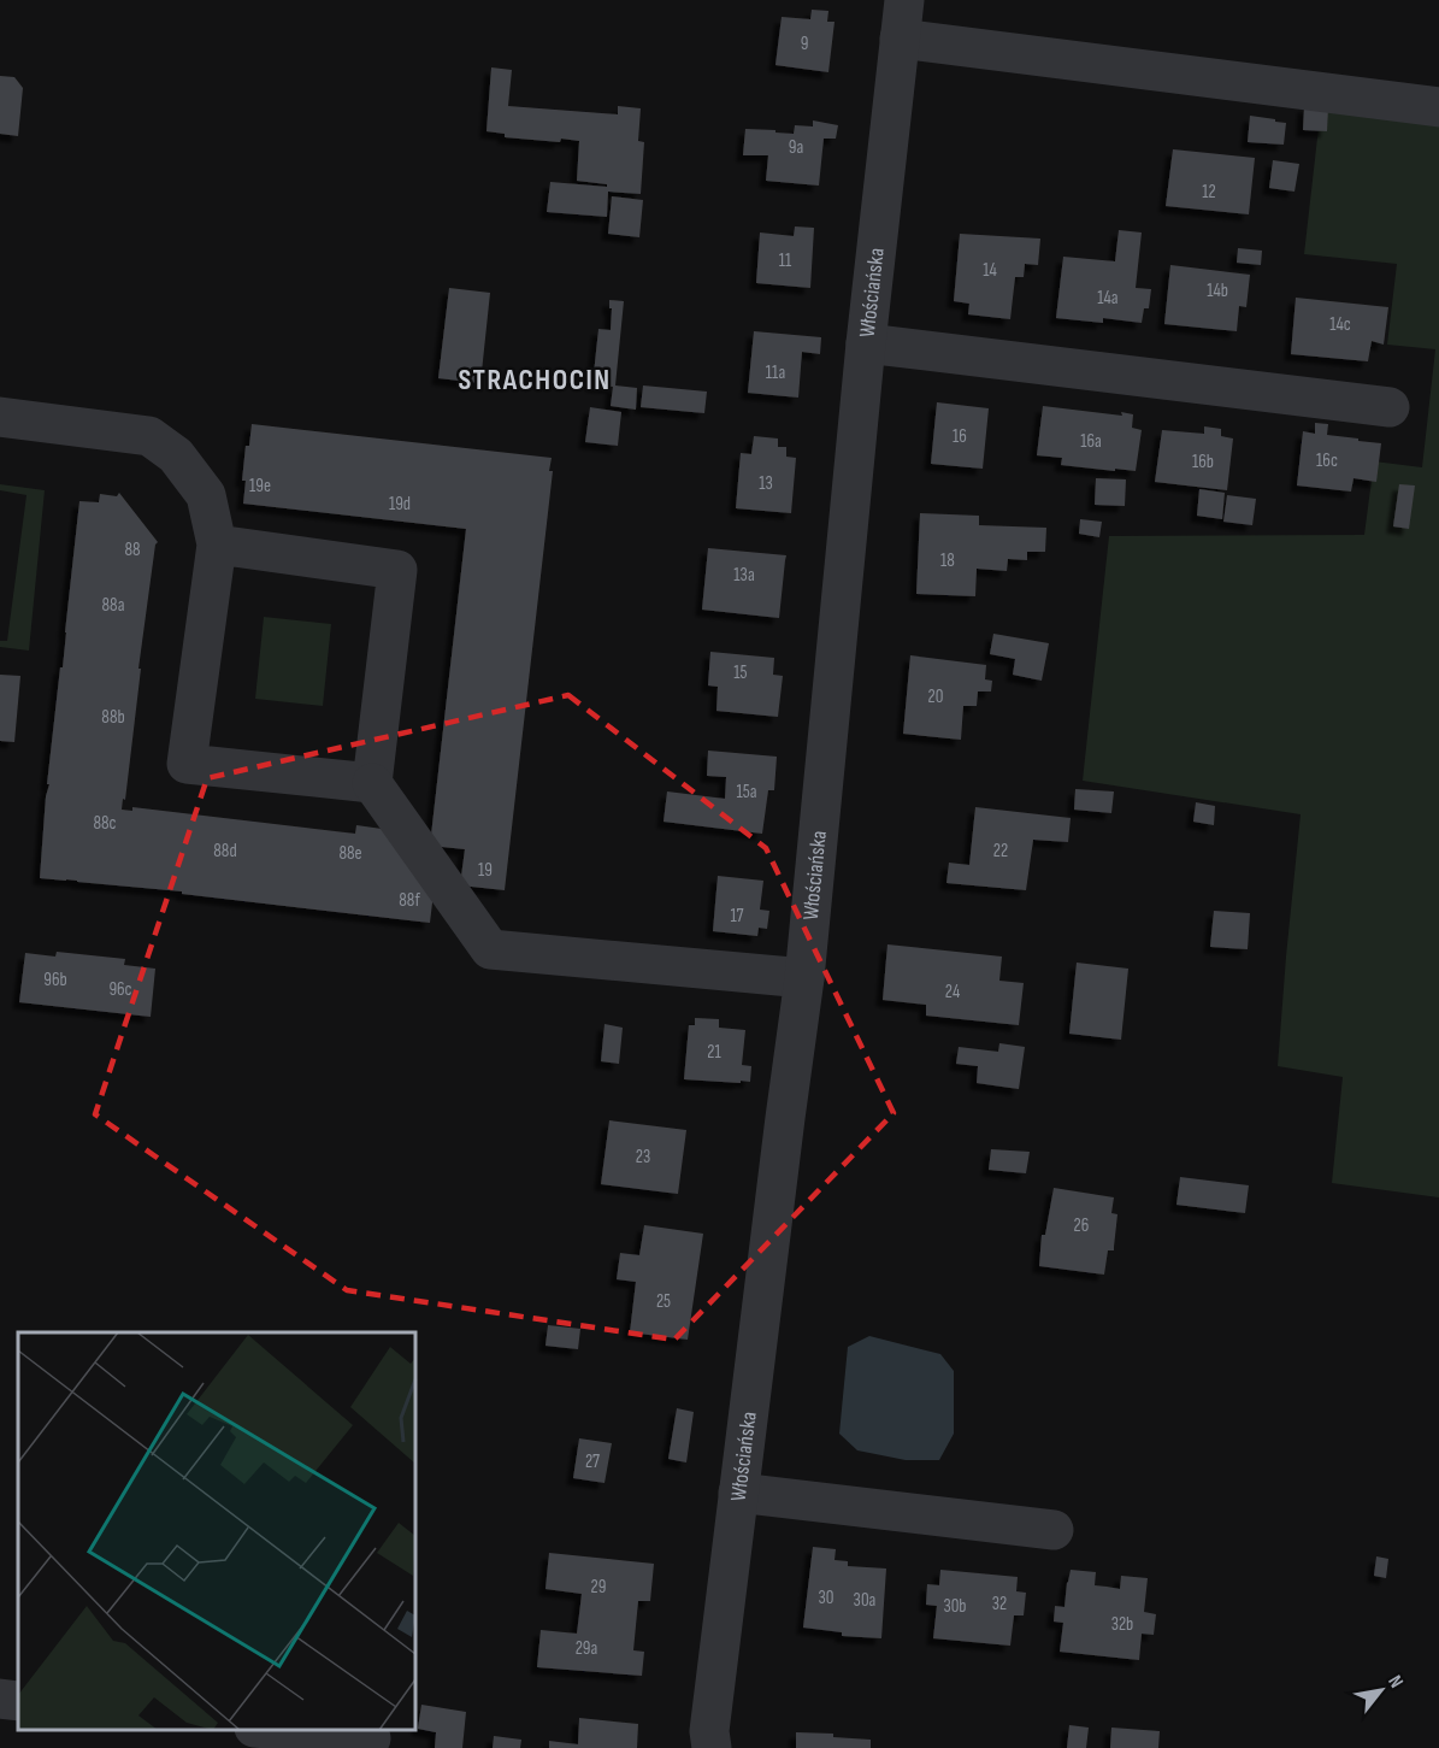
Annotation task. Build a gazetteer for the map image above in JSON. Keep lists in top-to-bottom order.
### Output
{
  "streets": {
    "street": ["Włościańska"]
  },
  "districts": ["STRACHOCIN"],
  "house_numbers": [
    "9",
    "9a",
    "12",
    "11",
    "14",
    "14b",
    "14a",
    "14c",
    "11a",
    "16",
    "16a",
    "16c",
    "16b",
    "13",
    "19e",
    "19d",
    "88",
    "18",
    "13a",
    "88a",
    "15",
    "20",
    "88b",
    "15a",
    "88c",
    "88d",
    "22",
    "88e",
    "19",
    "88f",
    "17",
    "96b",
    "96c",
    "24",
    "21",
    "23",
    "26",
    "25",
    "27",
    "29",
    "30",
    "30a",
    "32",
    "30b",
    "32b",
    "29a"
  ],
  "north": "top right"
}
